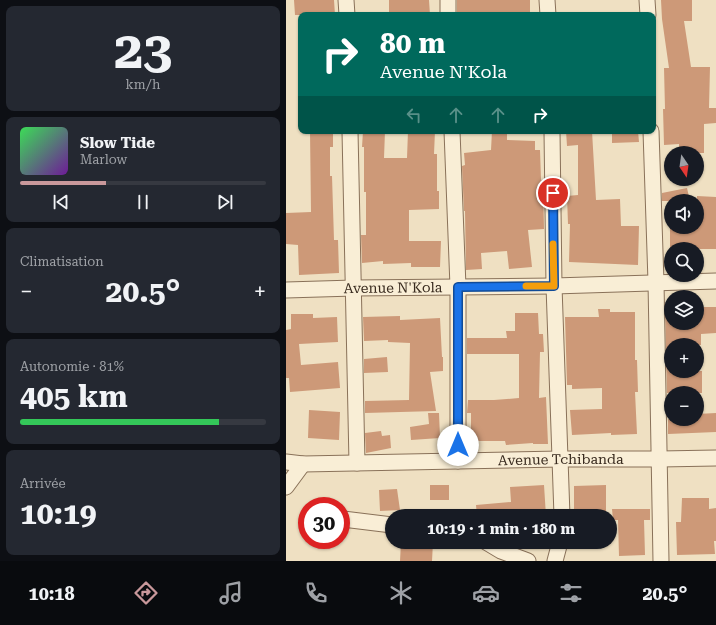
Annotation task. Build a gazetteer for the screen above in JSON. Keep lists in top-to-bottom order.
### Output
{
  "streets": {
    "street": ["Avenue N'Kola", "Avenue Tchibanda"]
  },
  "north": "bottom",
  "page": {
    "tile": [
      ["23", "km/h"],
      "Climatisation",
      ["Autonomie · 81%", "405 km"],
      ["Arrivée", "10:19"]
    ],
    "turn": ["80 m", "Avenue N'Kola"],
    "song": ["Slow Tide", "Marlow"],
    "map_buttons": ["+", "−"],
    "heat": ["−", "20.5°", "+"],
    "limit": "30",
    "trip": "10:19 · 1 min · 180 m",
    "tabs": ["10:18", "20.5°"]
  }
}
